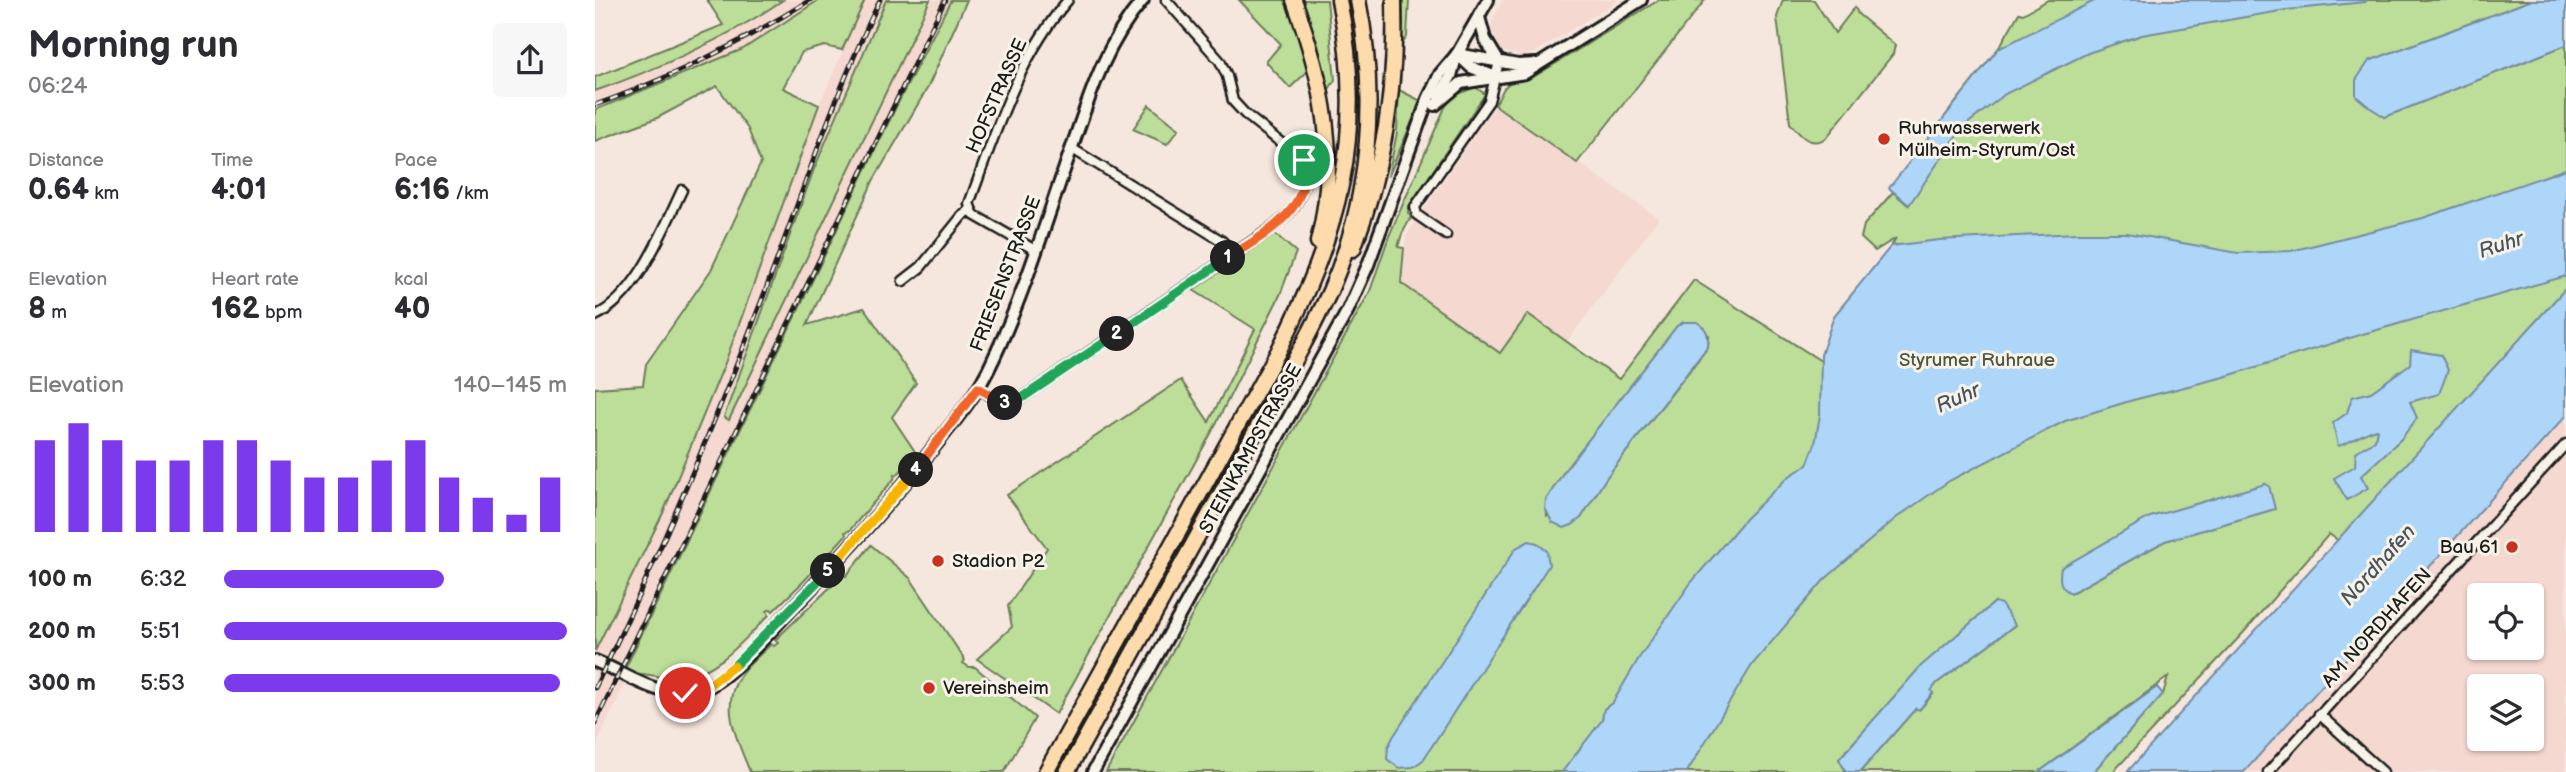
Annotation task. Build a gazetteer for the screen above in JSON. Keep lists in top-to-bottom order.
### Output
{
  "streets": {
    "street": [
      "HOFSTRASSE",
      "FRIESENSTRASSE",
      "STEINKAMPSTRASSE",
      "AM NORDHAFEN"
    ]
  },
  "water": ["Ruhr", "Nordhafen"],
  "parks": ["Styrumer Ruhraue"],
  "places": [
    "Ruhrwasserwerk Mülheim-Styrum/Ost",
    "Bau 61",
    "Stadion P2",
    "Vereinsheim"
  ],
  "page": {
    "heading": ["Morning run", "06:24"],
    "stats": [
      ["Distance", "0.64 km"],
      ["Time", "4:01"],
      ["Pace", "6:16 /km"],
      ["Elevation", "8 m"],
      ["Heart rate", "162 bpm"],
      ["kcal", "40"]
    ],
    "pins": [
      "1",
      "2",
      "3",
      "4",
      "5"
    ],
    "chart": ["Elevation", "140–145 m"],
    "list": [
      {
        "name": "100 m",
        "note": "6:32"
      },
      {
        "name": "200 m",
        "note": "5:51"
      },
      {
        "name": "300 m",
        "note": "5:53"
      }
    ]
  }
}
